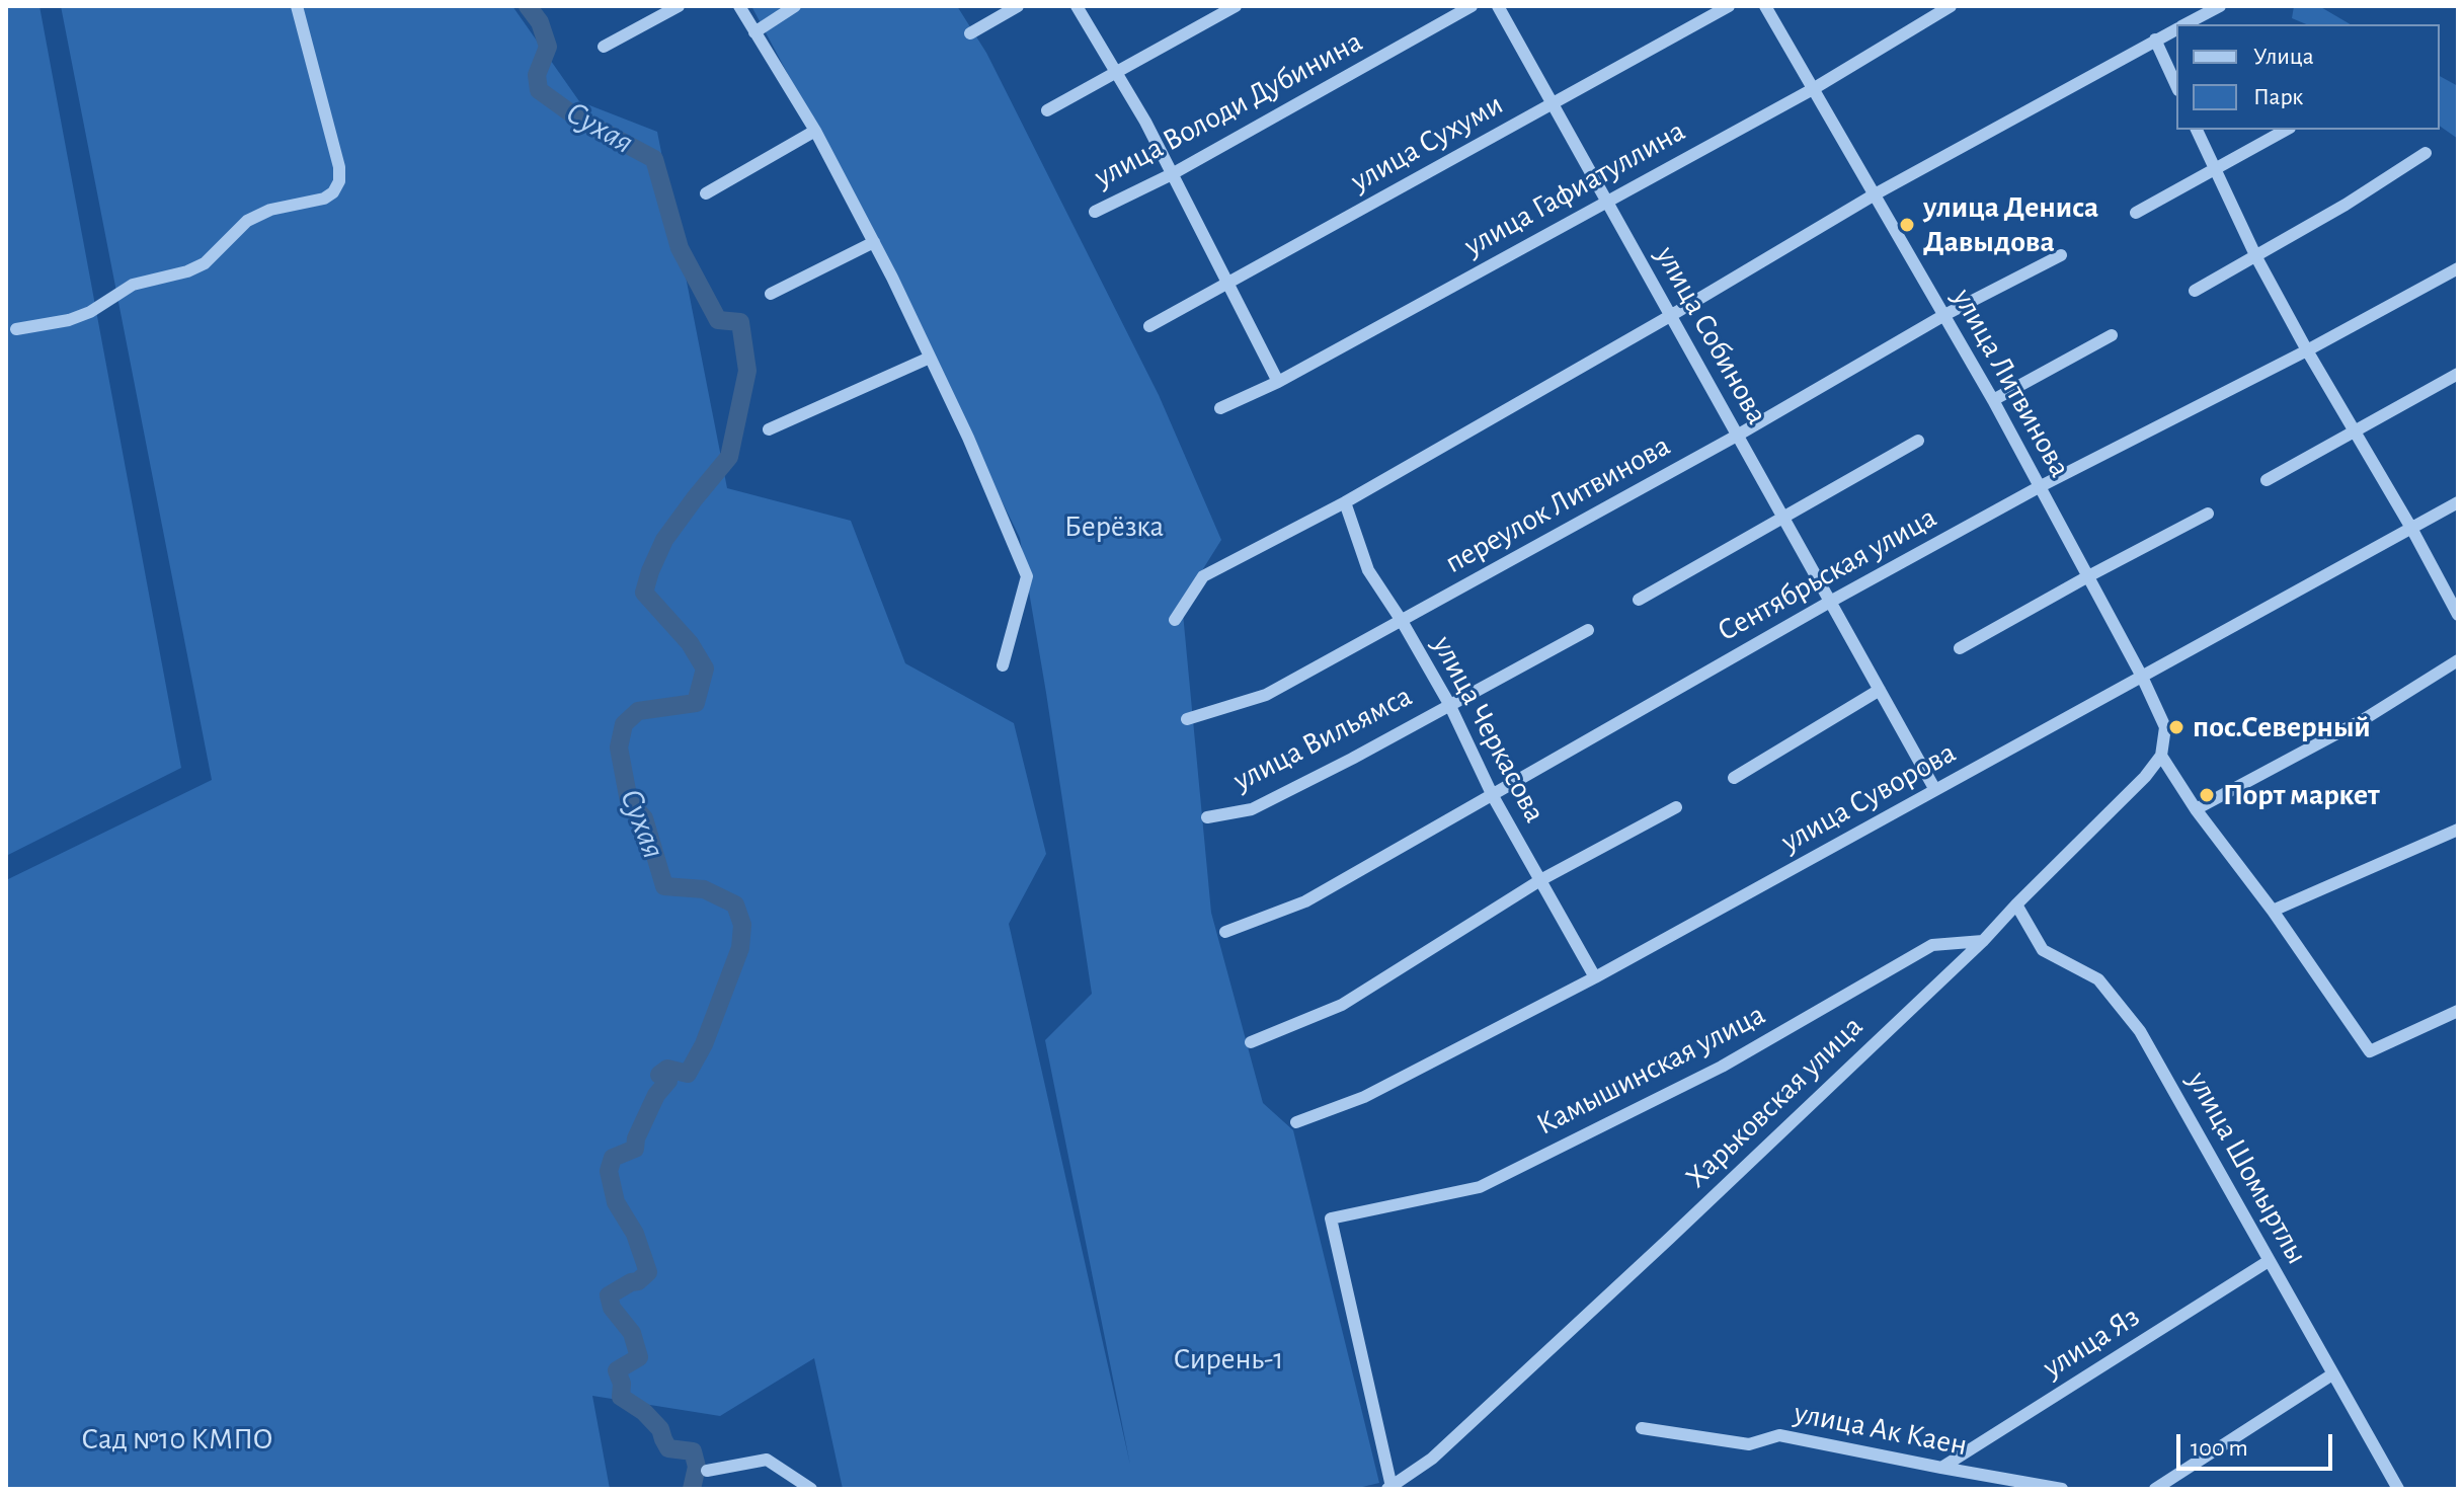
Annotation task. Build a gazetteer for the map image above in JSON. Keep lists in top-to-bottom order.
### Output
{
  "streets": {
    "street": [
      "улица Володи Дубинина",
      "улица Сухуми",
      "улица Гафиатуллина",
      "улица Собинова",
      "улица Литвинова",
      "переулок Литвинова",
      "Сентябрьская улица",
      "улица Черкасова",
      "улица Вильямса",
      "улица Суворова",
      "Камышинская улица",
      "Харьковская улица",
      "улица Шомыртлы",
      "улица Яз",
      "улица Ак Каен"
    ]
  },
  "crossings": [
    ["улица Сухуми", "улица Собинова"],
    ["улица Гафиатуллина", "улица Собинова"],
    ["улица Гафиатуллина", "улица Литвинова"],
    ["улица Собинова", "переулок Литвинова"],
    ["улица Собинова", "Сентябрьская улица"],
    ["улица Собинова", "улица Суворова"],
    ["улица Литвинова", "переулок Литвинова"],
    ["улица Литвинова", "Сентябрьская улица"],
    ["улица Литвинова", "улица Суворова"],
    ["улица Литвинова", "Харьковская улица"],
    ["переулок Литвинова", "улица Черкасова"],
    ["Сентябрьская улица", "улица Черкасова"],
    ["улица Черкасова", "улица Вильямса"],
    ["улица Черкасова", "улица Суворова"],
    ["Камышинская улица", "Харьковская улица"],
    ["Харьковская улица", "улица Шомыртлы"],
    ["улица Шомыртлы", "улица Яз"],
    ["улица Яз", "улица Ак Каен"]
  ],
  "water": ["Сухая"],
  "parks": ["Берёзка", "Сирень-1", "Сад №10 КМПО"],
  "places": ["улица Дениса Давыдова", "пос.Северный", "Порт маркет"],
  "legend": ["Улица", "Парк"],
  "scale_bar": "100 m"
}
